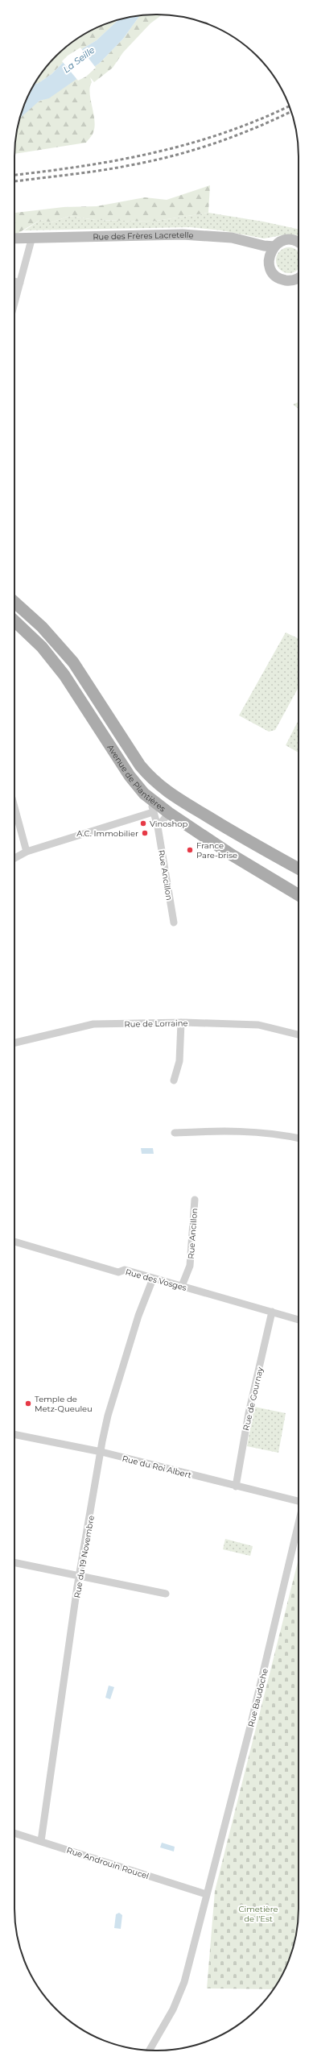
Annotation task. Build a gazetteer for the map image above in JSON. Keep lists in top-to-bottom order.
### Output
{
  "streets": {
    "main road": ["Rue des Frères Lacretelle", "Avenue de Plantières"],
    "street": [
      "Rue Ancillon",
      "Rue de Lorraine",
      "Rue des Vosges",
      "Rue de Gournay",
      "Rue du Roi Albert",
      "Rue du 19 Novembre",
      "Rue Baudoche",
      "Rue Androuin Roucel"
    ]
  },
  "crossings": [
    ["Avenue de Plantières", "Rue Ancillon"],
    ["Rue Ancillon", "Rue des Vosges"],
    ["Rue des Vosges", "Rue de Gournay"],
    ["Rue des Vosges", "Rue du 19 Novembre"],
    ["Rue de Gournay", "Rue du Roi Albert"],
    ["Rue du Roi Albert", "Rue du 19 Novembre"],
    ["Rue du 19 Novembre", "Rue Androuin Roucel"],
    ["Rue Baudoche", "Rue Androuin Roucel"]
  ],
  "water": ["La Seille"],
  "parks": ["Cimetière de l'Est"],
  "places": [
    "Vinoshop",
    "A.C. Immobilier",
    "France Pare-brise",
    "Temple de Metz-Queuleu"
  ]
}
